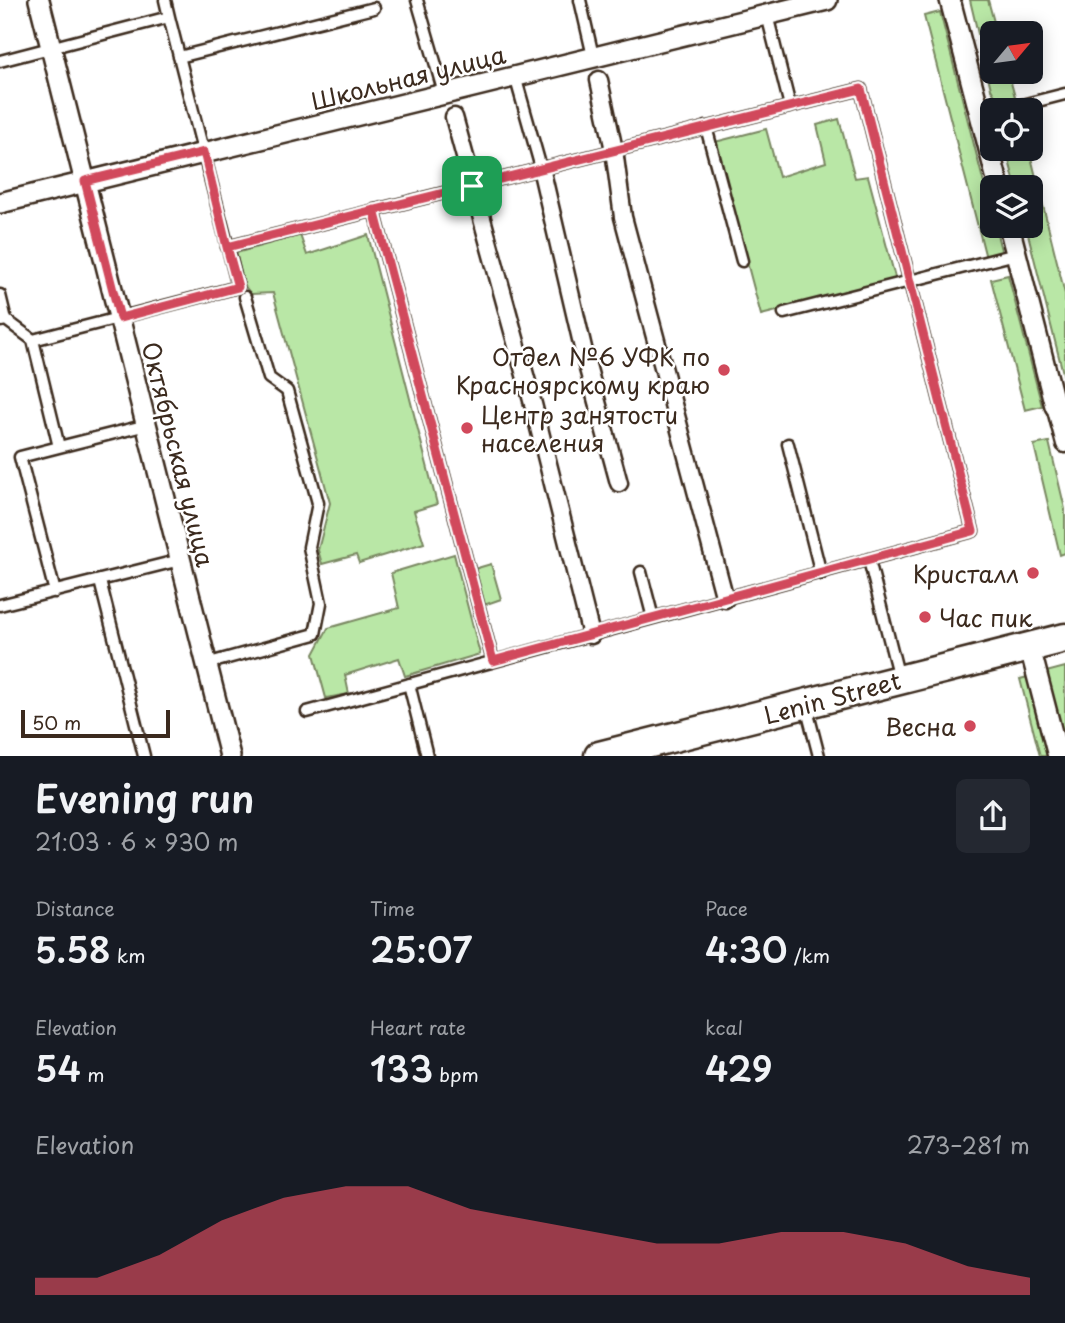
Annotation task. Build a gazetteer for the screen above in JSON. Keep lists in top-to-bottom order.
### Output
{
  "streets": {
    "main road": ["Lenin Street"],
    "street": ["Школьная улица", "Октябрьская улица"]
  },
  "crossings": [
    ["Школьная улица", "Октябрьская улица"]
  ],
  "places": [
    "Отдел №6 УФК по Красноярскому краю",
    "Центр занятости населения",
    "Кристалл",
    "Час пик",
    "Весна"
  ],
  "scale_bar": "50 m",
  "north": "top right",
  "page": {
    "scale": "50 m",
    "heading": ["Evening run", "21:03 · 6 × 930 m"],
    "stats": [
      ["Distance", "5.58 km"],
      ["Time", "25:07"],
      ["Pace", "4:30 /km"],
      ["Elevation", "54 m"],
      ["Heart rate", "133 bpm"],
      ["kcal", "429"]
    ],
    "chart": ["Elevation", "273–281 m"]
  }
}
